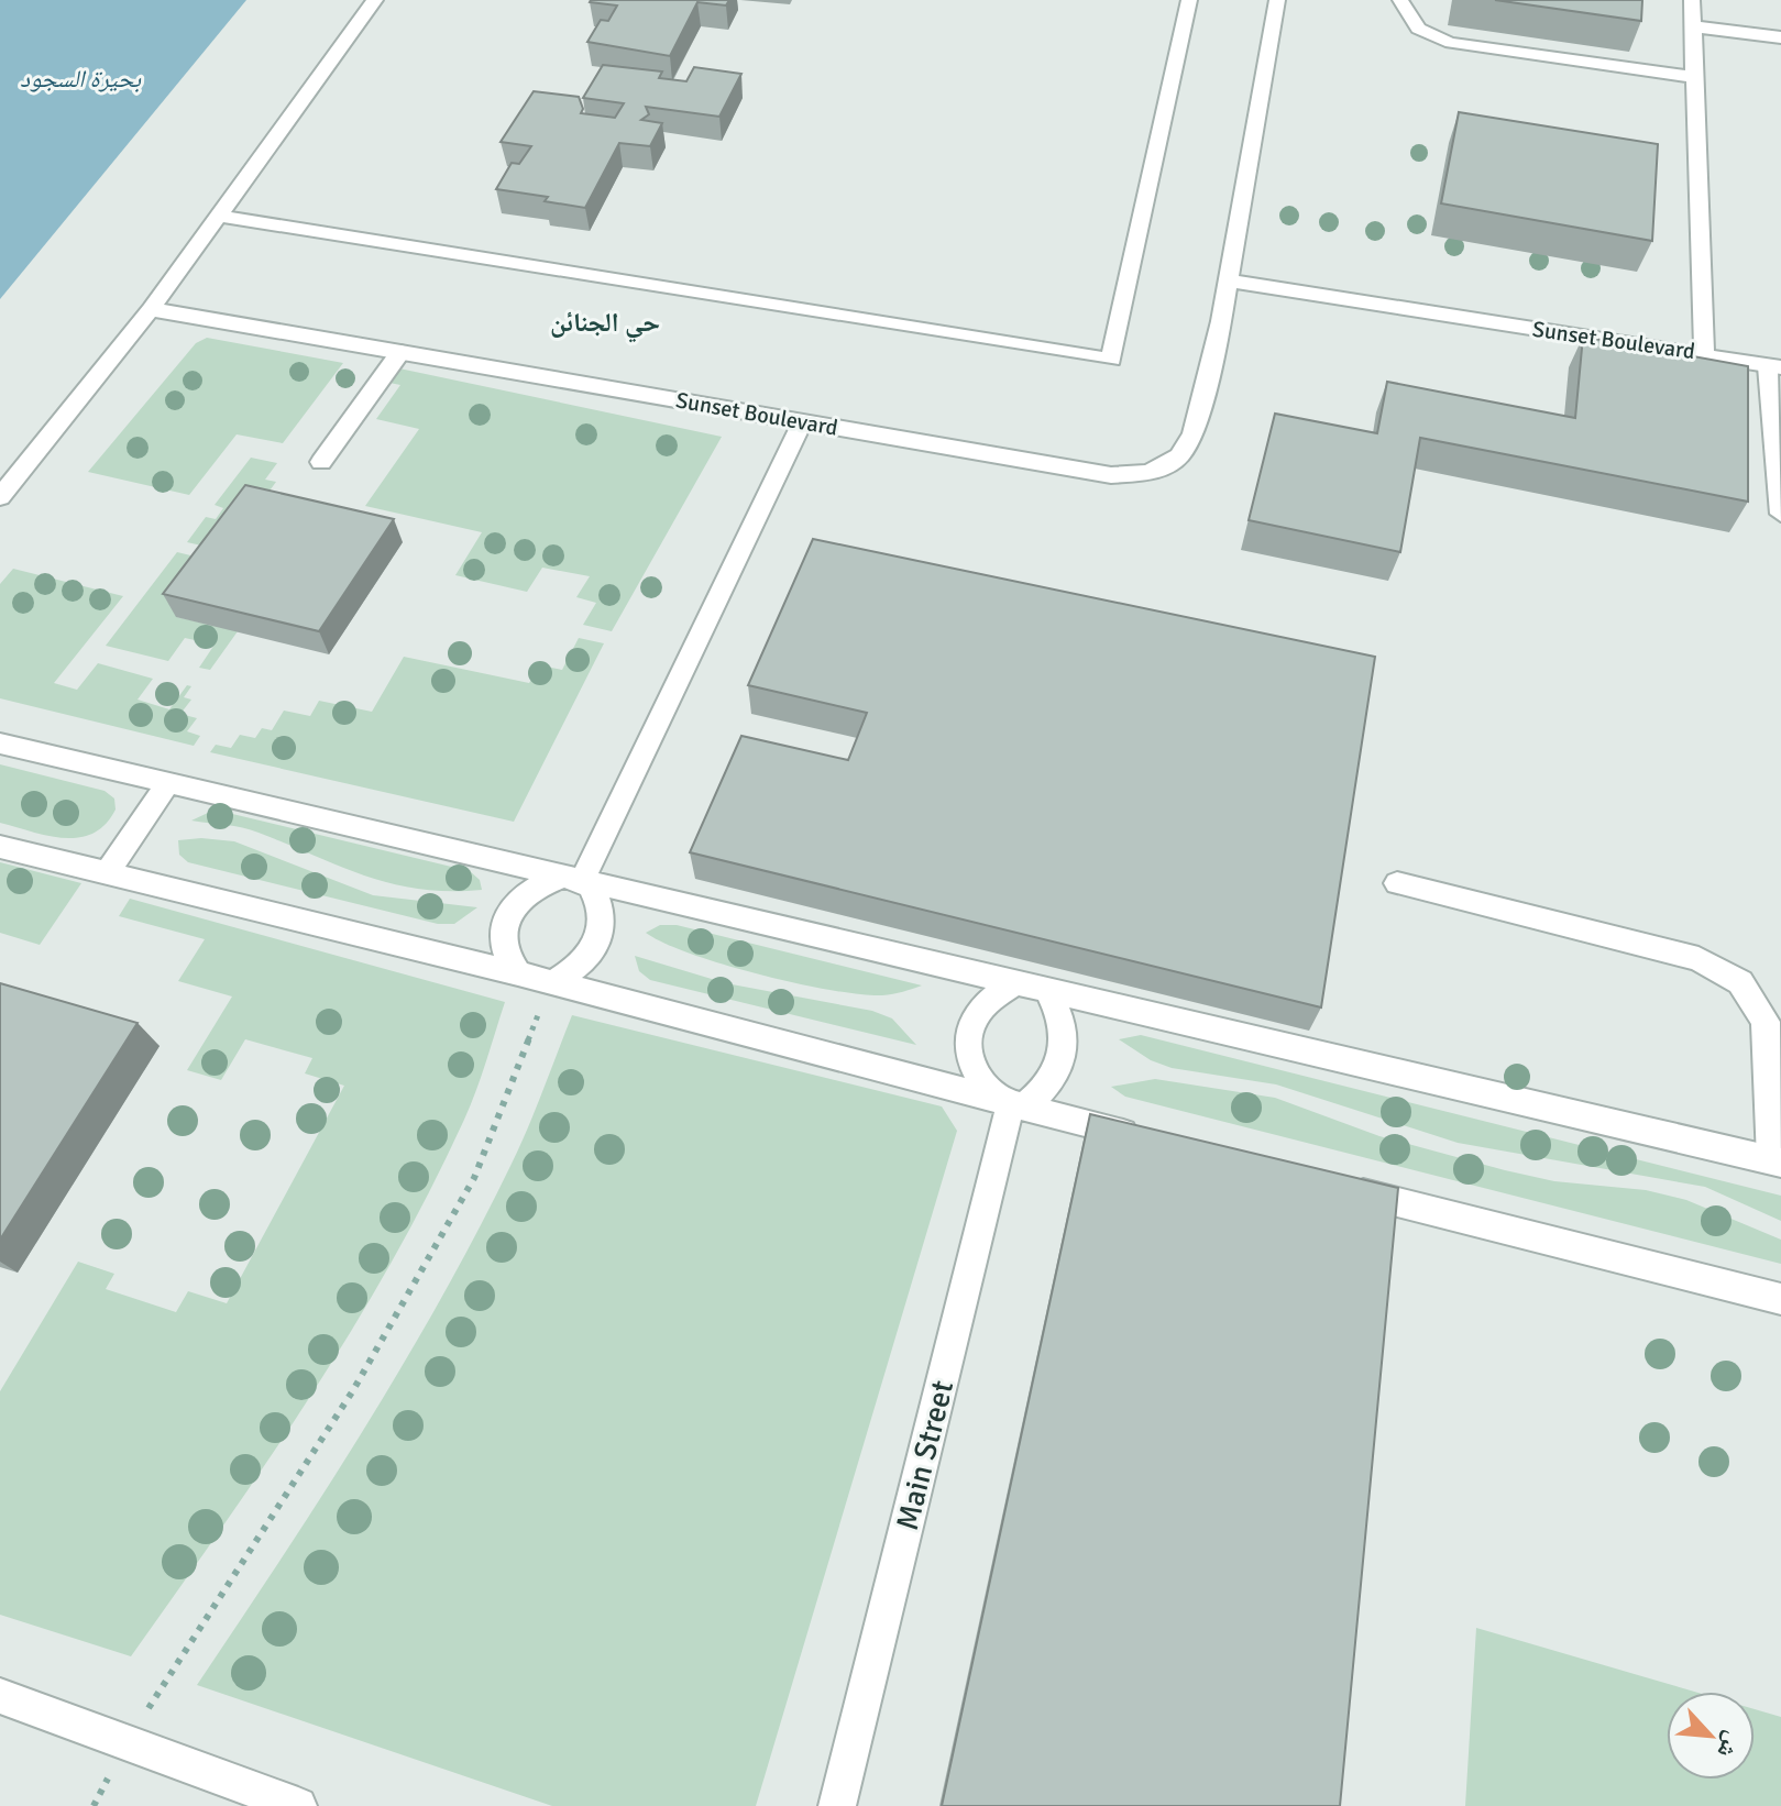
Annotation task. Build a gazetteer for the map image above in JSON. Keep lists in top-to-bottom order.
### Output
{
  "streets": {
    "street": ["Sunset Boulevard", "Main Street"]
  },
  "districts": ["حي الجنائن"],
  "water": ["بحيرة السجود"],
  "north": "bottom right"
}
